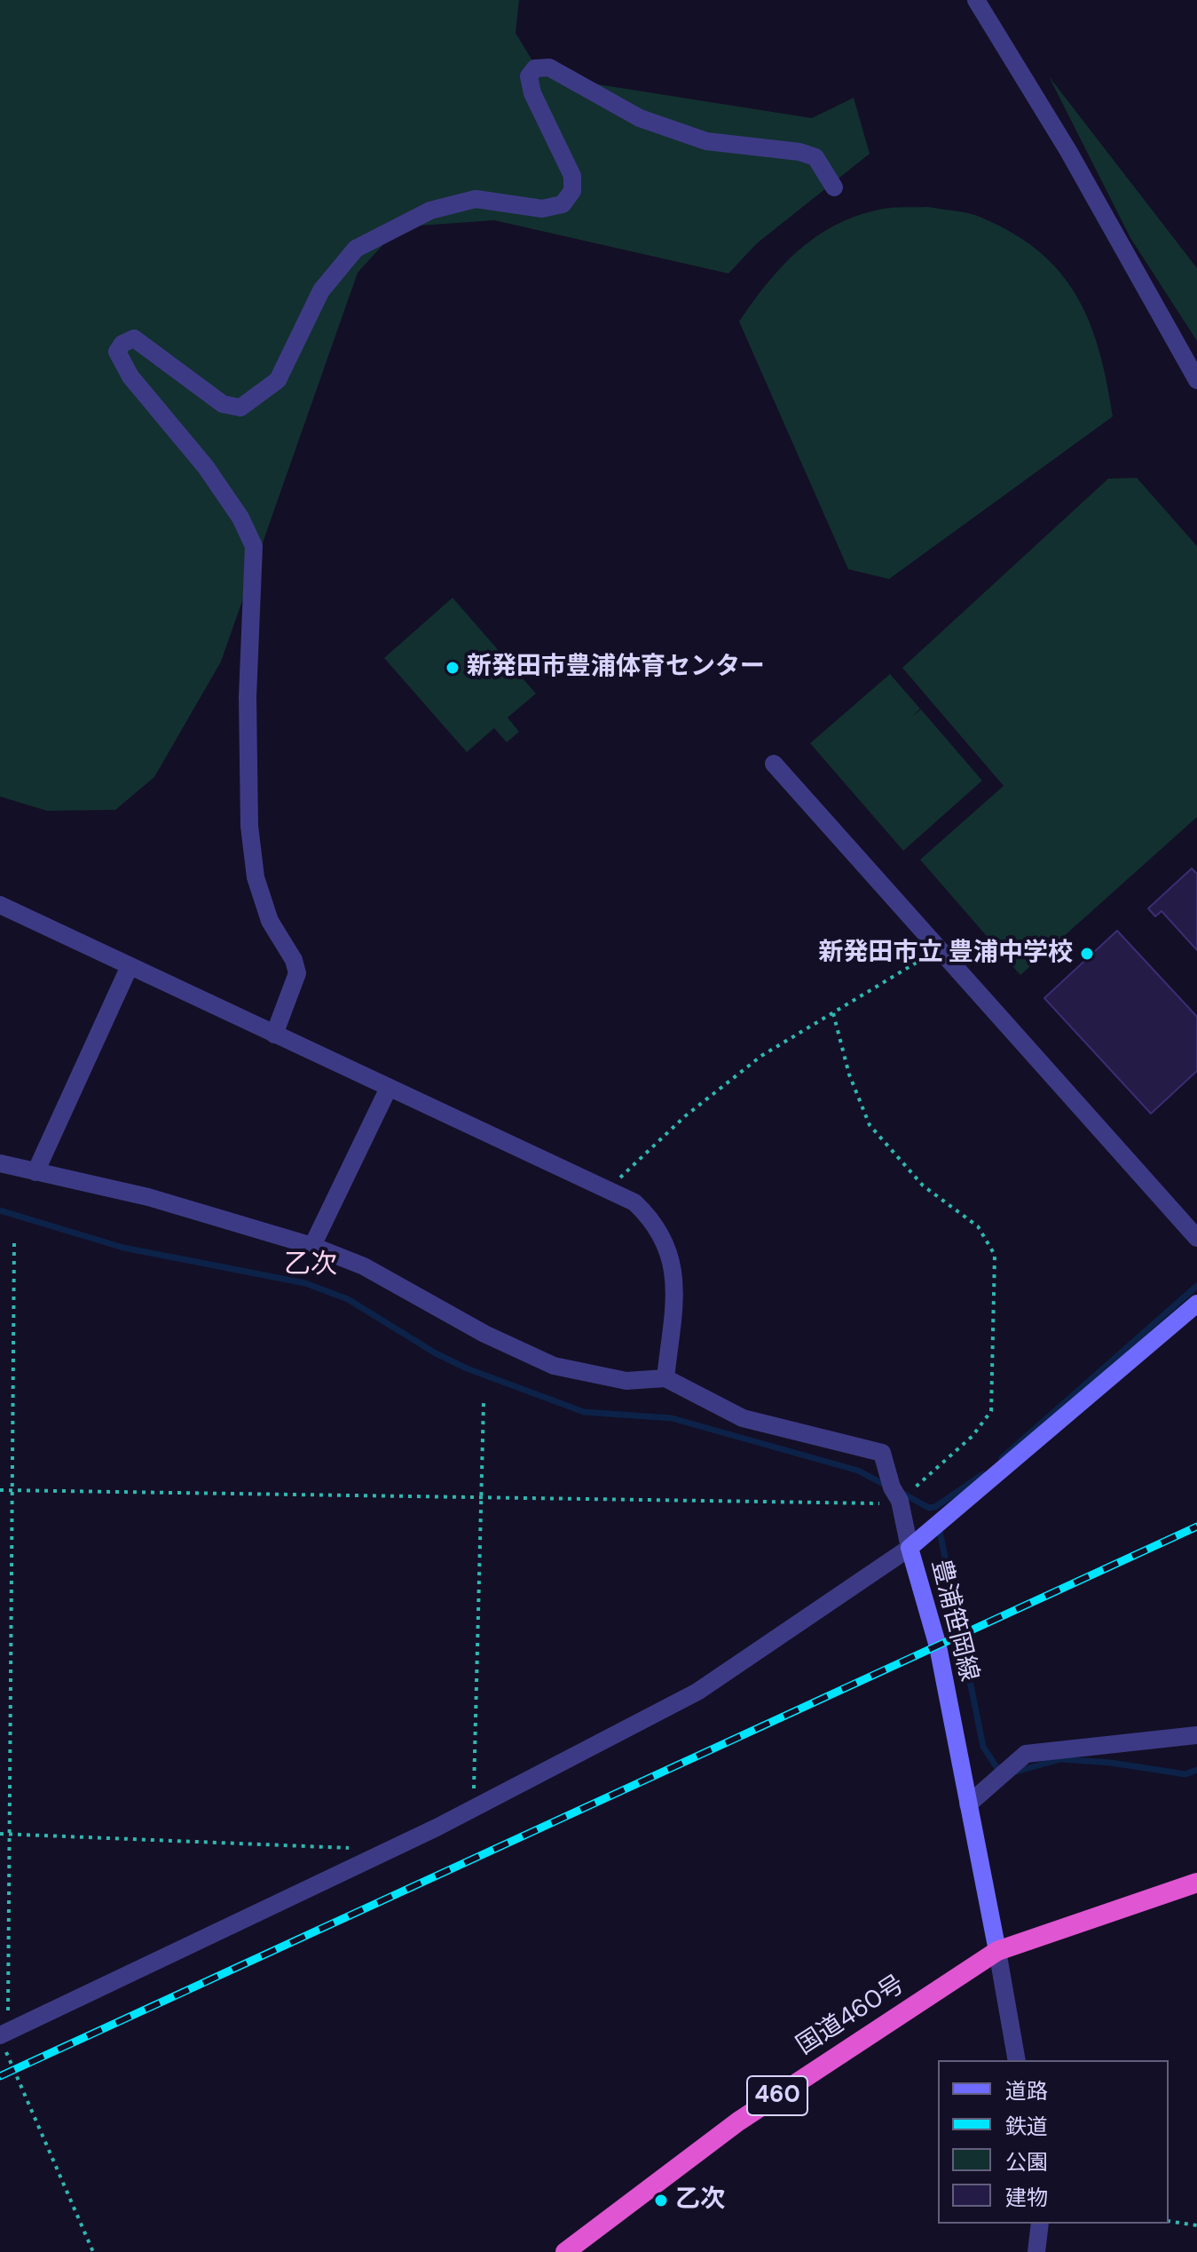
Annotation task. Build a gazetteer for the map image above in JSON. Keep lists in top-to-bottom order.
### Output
{
  "streets": {
    "highway": ["国道460号", "460"],
    "main road": ["豊浦笹岡線"]
  },
  "crossings": [
    ["豊浦笹岡線", "国道460号"]
  ],
  "districts": ["乙次"],
  "places": ["新発田市豊浦体育センター", "新発田市立 豊浦中学校", "乙次"],
  "legend": [
    "道路",
    "鉄道",
    "公園",
    "建物"
  ]
}
